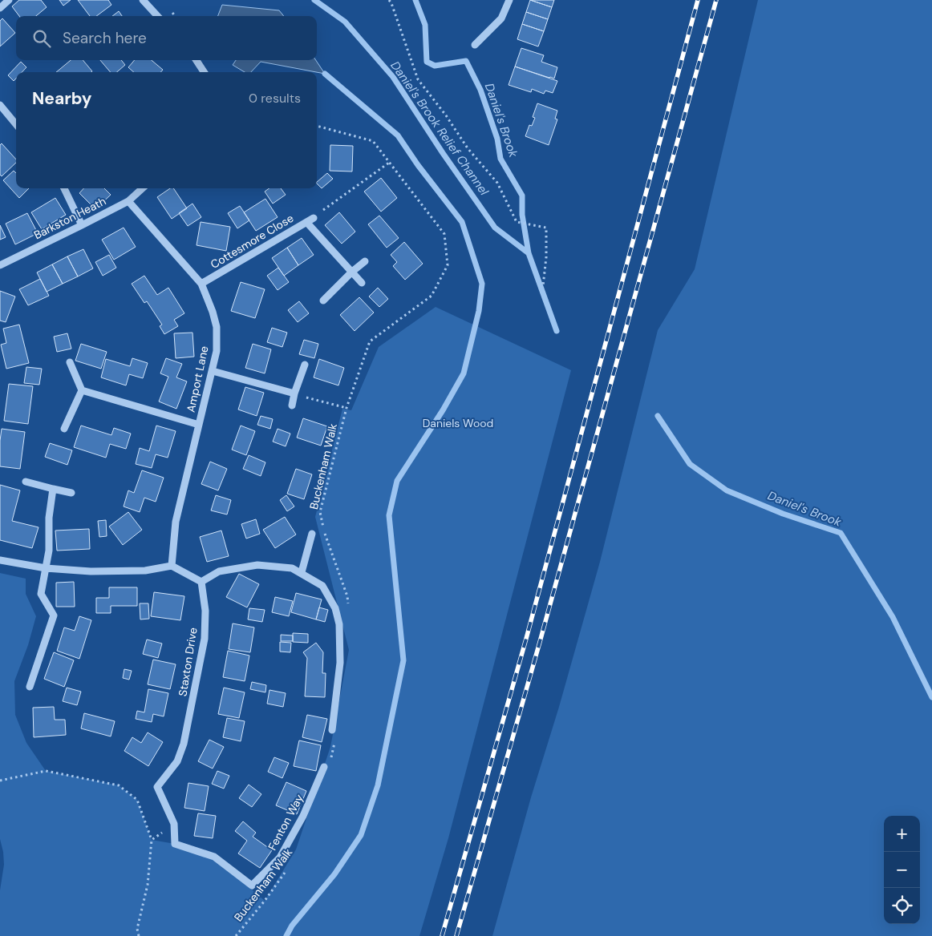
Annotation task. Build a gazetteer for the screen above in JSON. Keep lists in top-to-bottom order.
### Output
{
  "streets": {
    "street": [
      "Barkston Heath",
      "Cottesmore Close",
      "Amport Lane",
      "Staxton Drive",
      "Fenton Way"
    ],
    "path": ["Buckenham Walk"]
  },
  "crossings": [
    ["Barkston Heath", "Amport Lane"],
    ["Cottesmore Close", "Amport Lane"],
    ["Staxton Drive", "Fenton Way"]
  ],
  "water": ["Daniel's Brook", "Daniel's Brook Relief Channel"],
  "parks": ["Daniels Wood"],
  "page": {
    "search": "Search here",
    "heading": ["Nearby", "0 results"],
    "map_buttons": ["+", "−"]
  }
}
